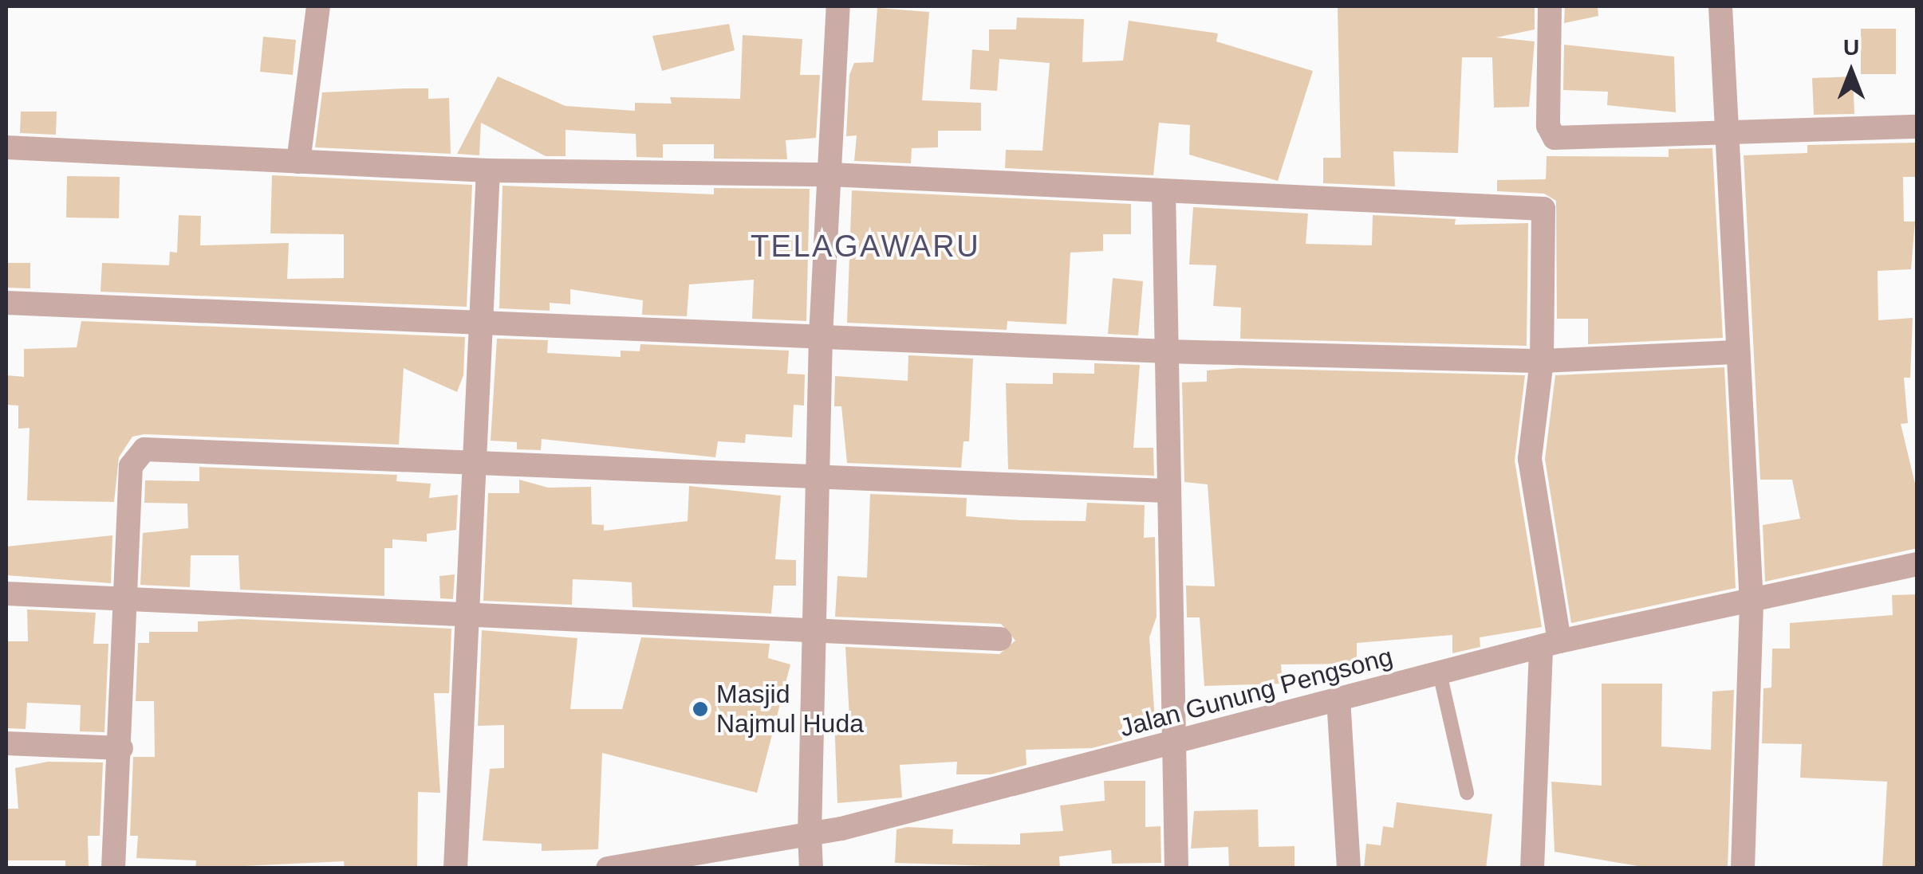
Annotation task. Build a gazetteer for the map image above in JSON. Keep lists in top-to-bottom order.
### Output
{
  "streets": {
    "street": ["Jalan Gunung Pengsong"]
  },
  "districts": ["TELAGAWARU"],
  "places": ["Masjid Najmul Huda"],
  "north": "top"
}
